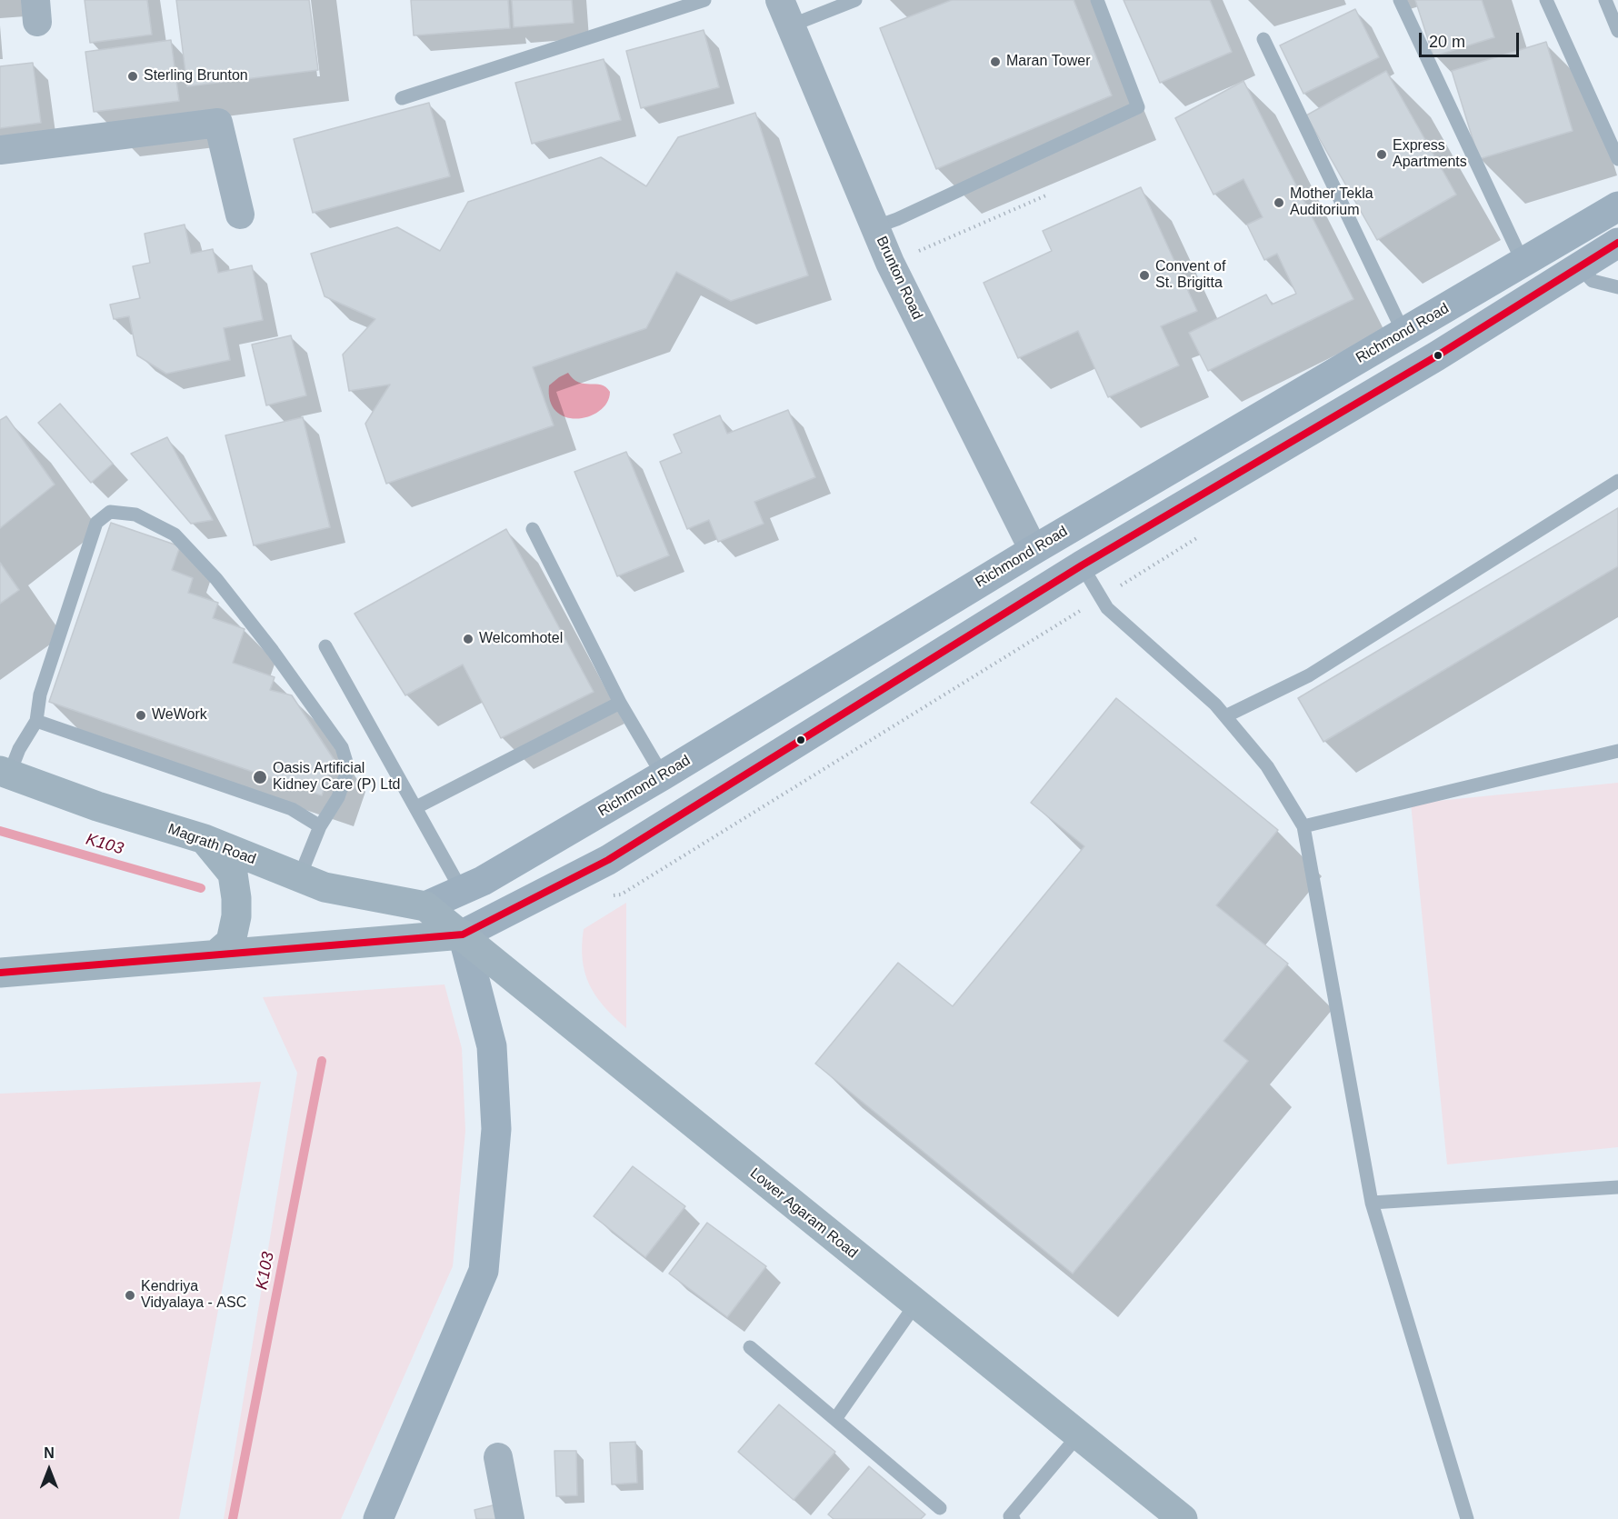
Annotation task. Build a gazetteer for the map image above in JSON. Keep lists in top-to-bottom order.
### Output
{
  "streets": {
    "main road": ["Richmond Road", "Magrath Road", "Lower Agaram Road"],
    "street": ["Brunton Road"]
  },
  "crossings": [
    ["Brunton Road", "Richmond Road"],
    ["Richmond Road", "Magrath Road"],
    ["Richmond Road", "Lower Agaram Road"],
    ["Magrath Road", "Lower Agaram Road"]
  ],
  "water": ["K103"],
  "places": [
    "Maran Tower",
    "Sterling Brunton",
    "Express Apartments",
    "Mother Tekla Auditorium",
    "Convent of St. Brigitta",
    "Welcomhotel",
    "WeWork",
    "Oasis Artificial Kidney Care (P) Ltd",
    "Kendriya Vidyalaya - ASC"
  ],
  "scale_bar": "20 m",
  "north": "top"
}
